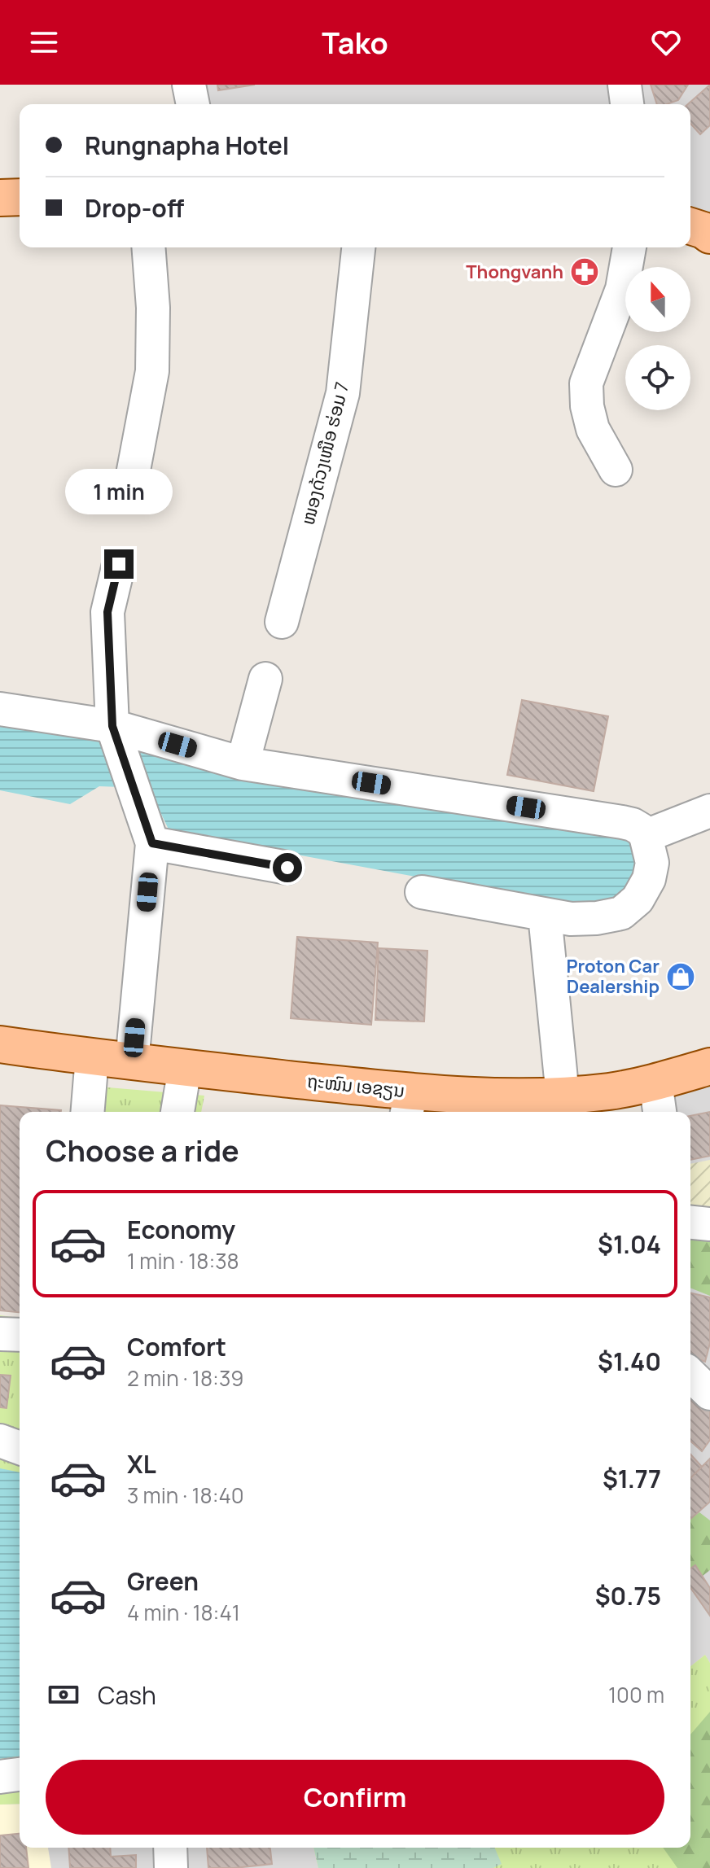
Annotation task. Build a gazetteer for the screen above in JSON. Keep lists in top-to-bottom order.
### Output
{
  "streets": {
    "main road": ["ຖະໜົນ ເອຊຽນ"],
    "street": ["ໜອງດ້ວງເໜືອ ຮ່ອມ 7"]
  },
  "places": {
    "pharmacy": ["Thongvanh"],
    "shop": ["Proton Car Dealership"]
  },
  "north": "top",
  "page": {
    "header": "Tako",
    "banner": ["Rungnapha Hotel", "Drop-off"],
    "bubble": "1 min",
    "heading": "Choose a ride",
    "list": [
      {
        "name": "Economy",
        "note": "1 min · 18:38",
        "value": "$1.04"
      },
      {
        "name": "Comfort",
        "note": "2 min · 18:39",
        "value": "$1.40"
      },
      {
        "name": "XL",
        "note": "3 min · 18:40",
        "value": "$1.77"
      },
      {
        "name": "Green",
        "note": "4 min · 18:41",
        "value": "$0.75"
      }
    ],
    "pay": ["Cash", "100 m"],
    "buttons": "Confirm"
  }
}
